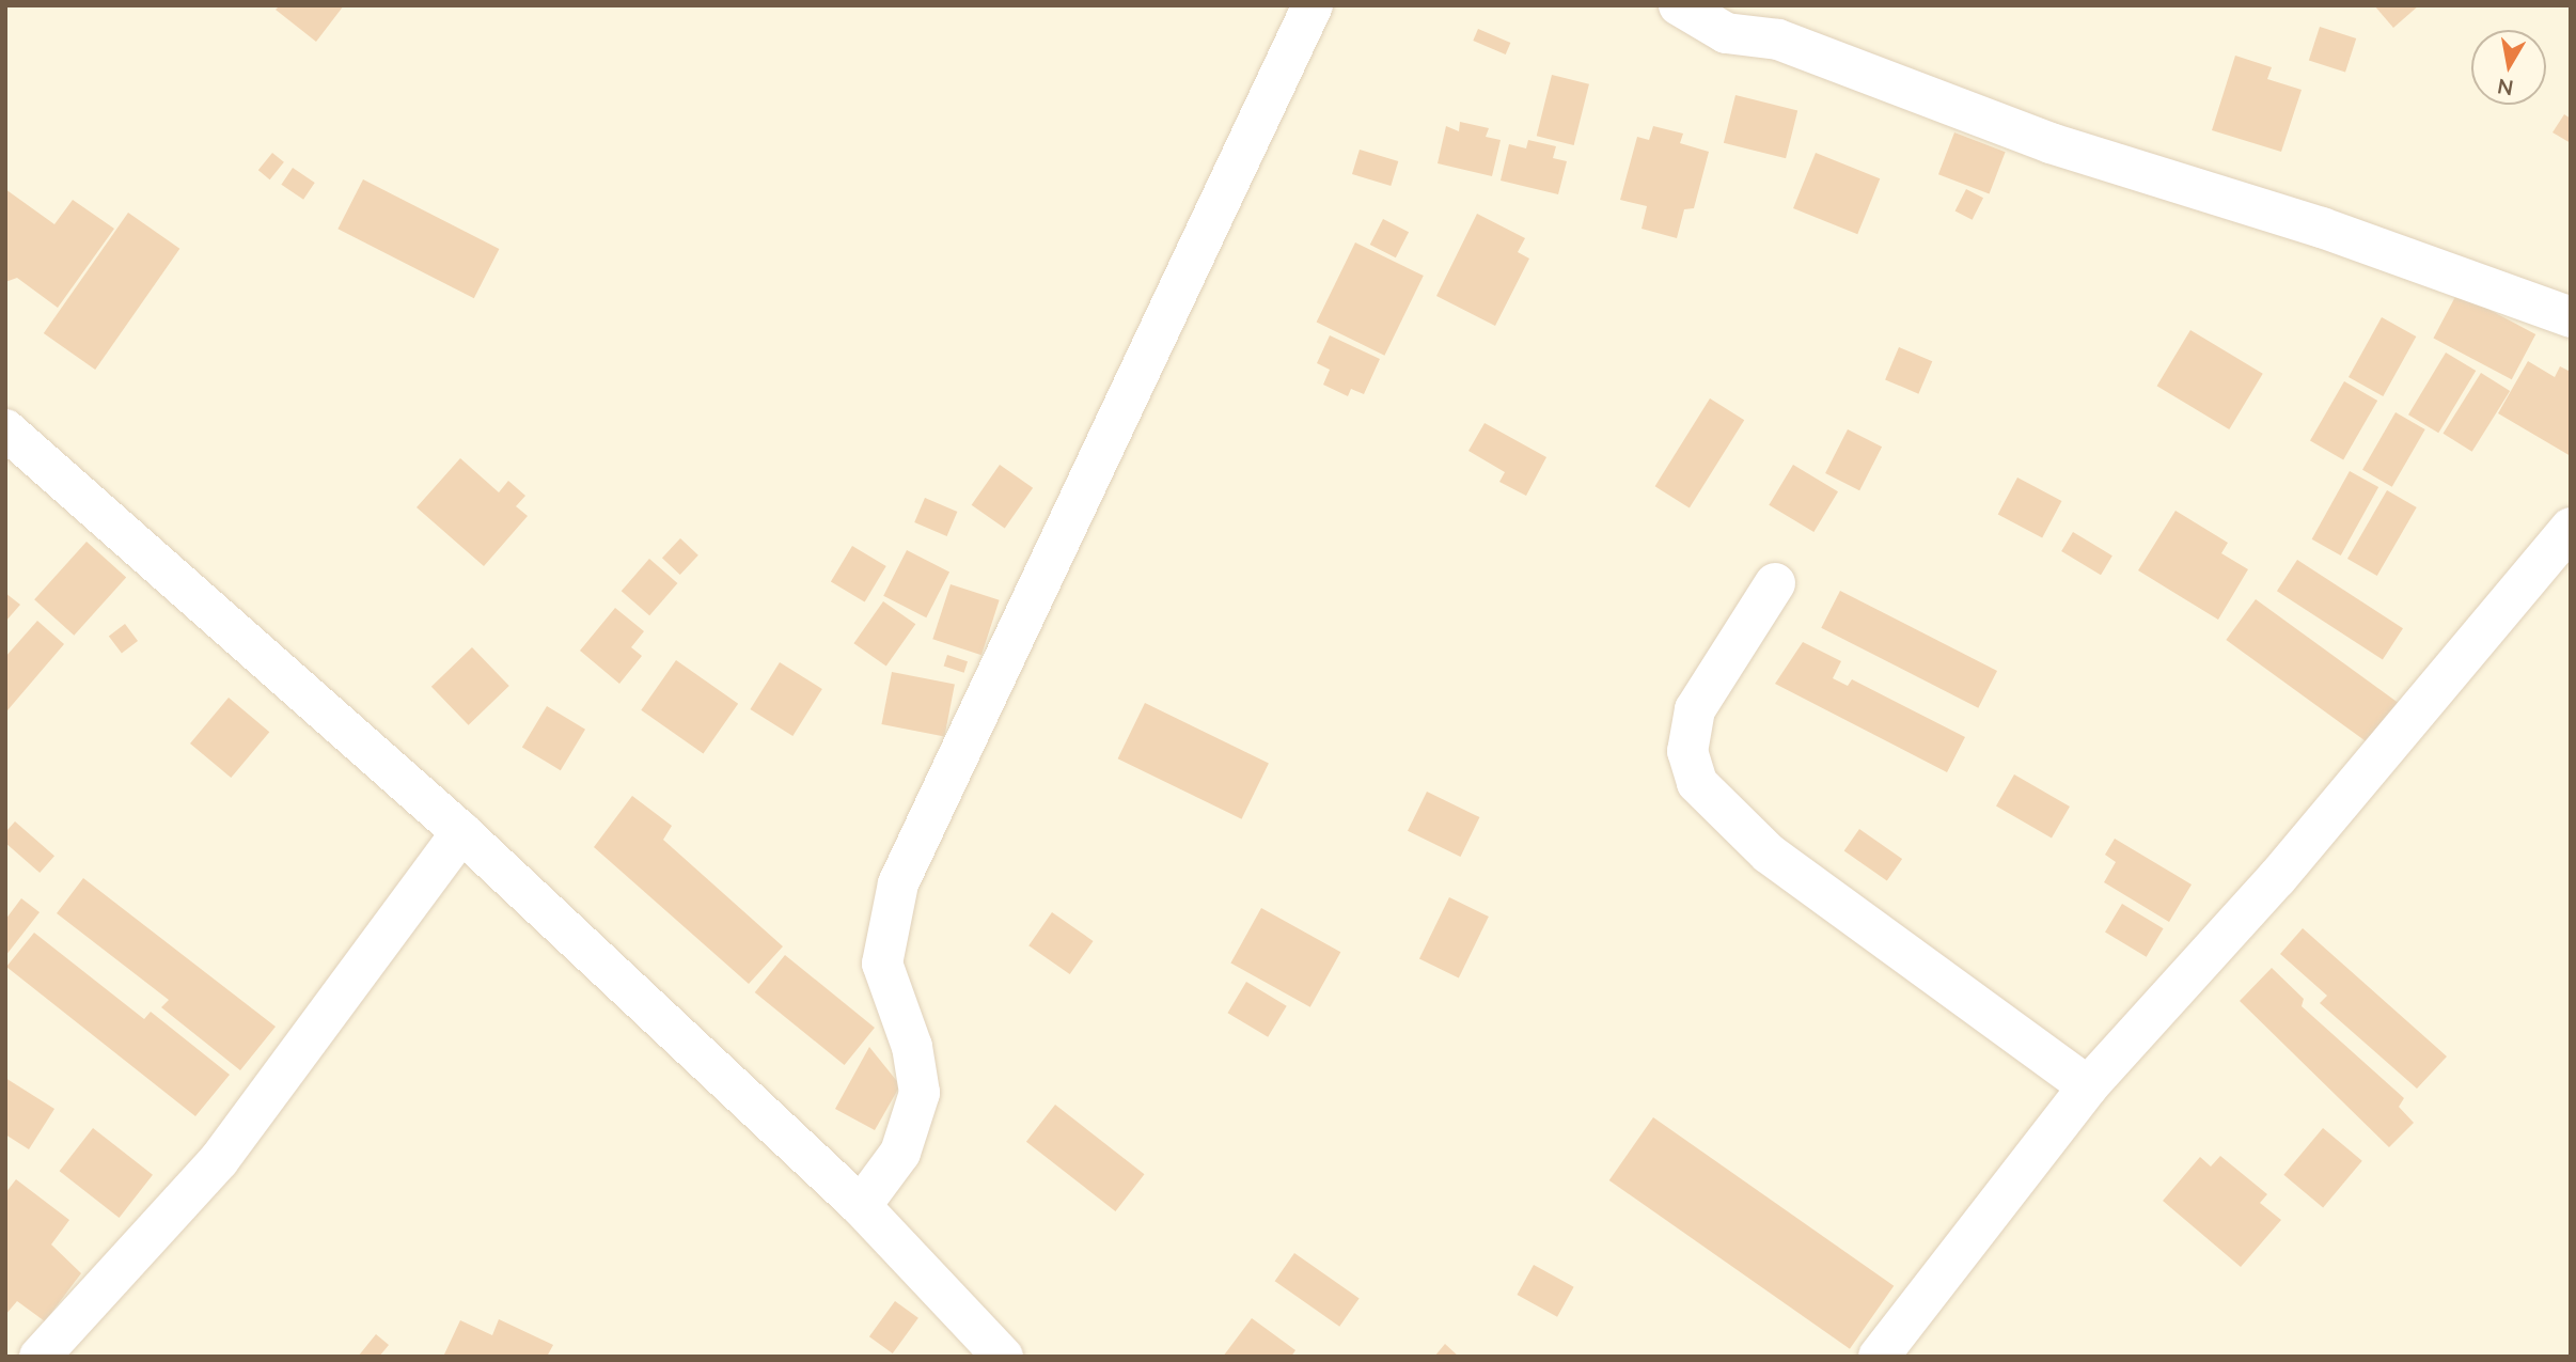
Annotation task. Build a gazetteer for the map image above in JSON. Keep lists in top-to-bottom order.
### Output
{
  "north": "bottom"
}
